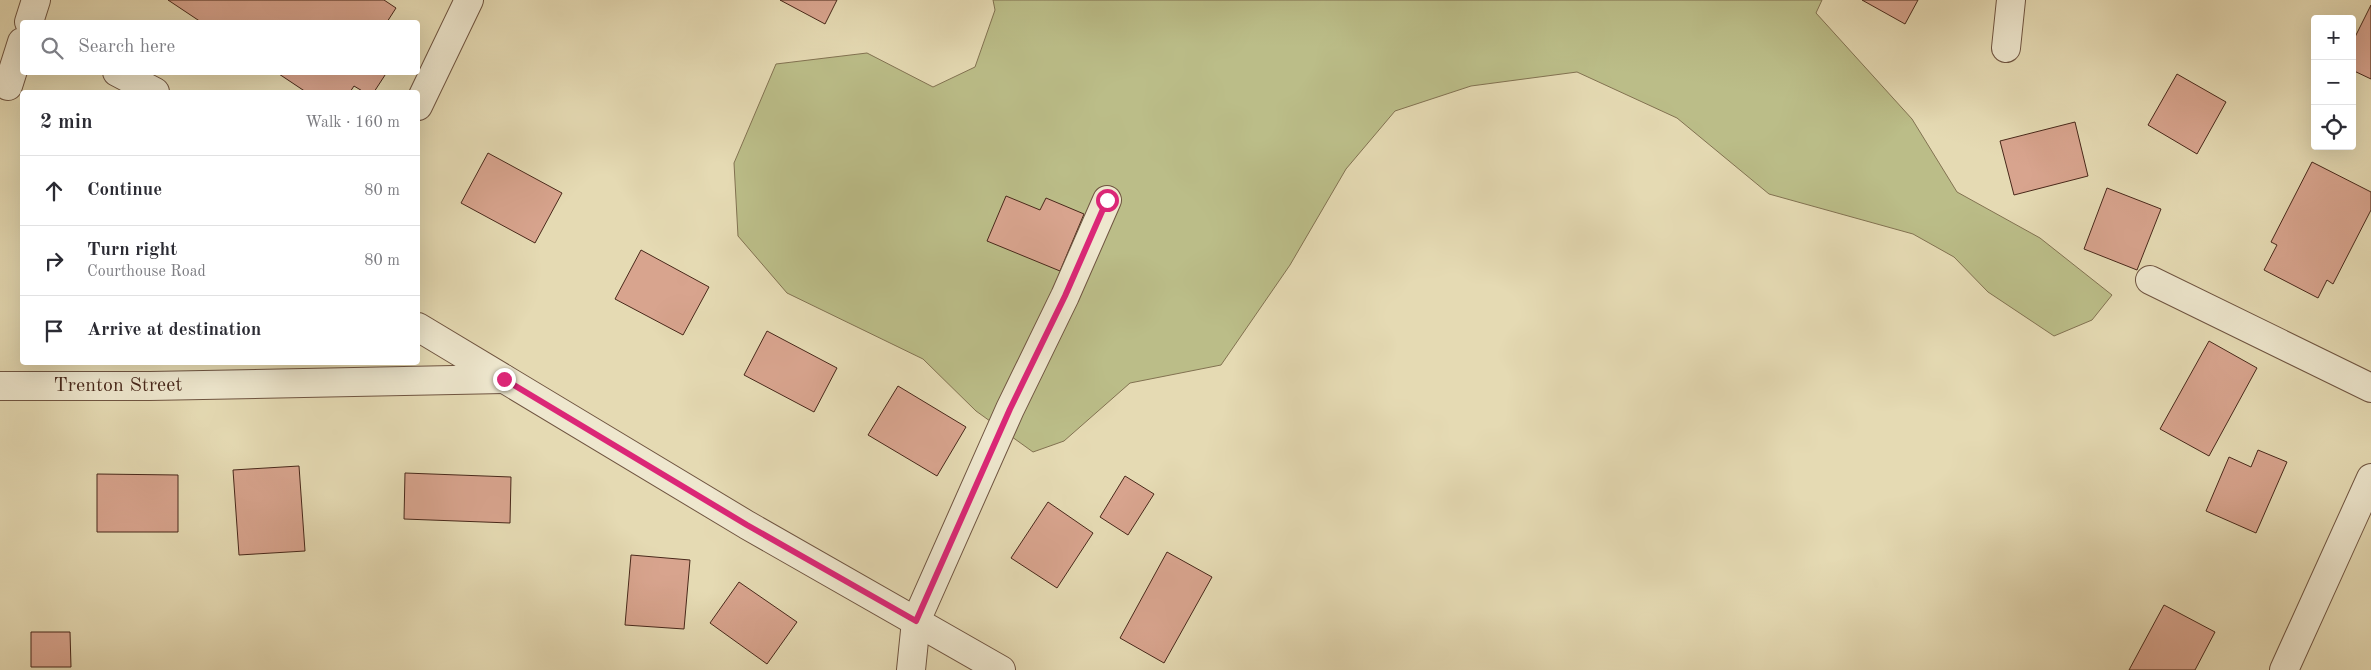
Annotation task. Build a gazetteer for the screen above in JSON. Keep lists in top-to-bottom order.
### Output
{
  "streets": {
    "street": ["Trenton Street"]
  },
  "page": {
    "map_buttons": ["+", "−"],
    "search": "Search here",
    "heading": ["2 min", "Walk · 160 m"],
    "list": [
      ["Continue", "80 m"],
      ["Turn right", "Courthouse Road", "80 m"],
      "Arrive at destination"
    ]
  }
}
